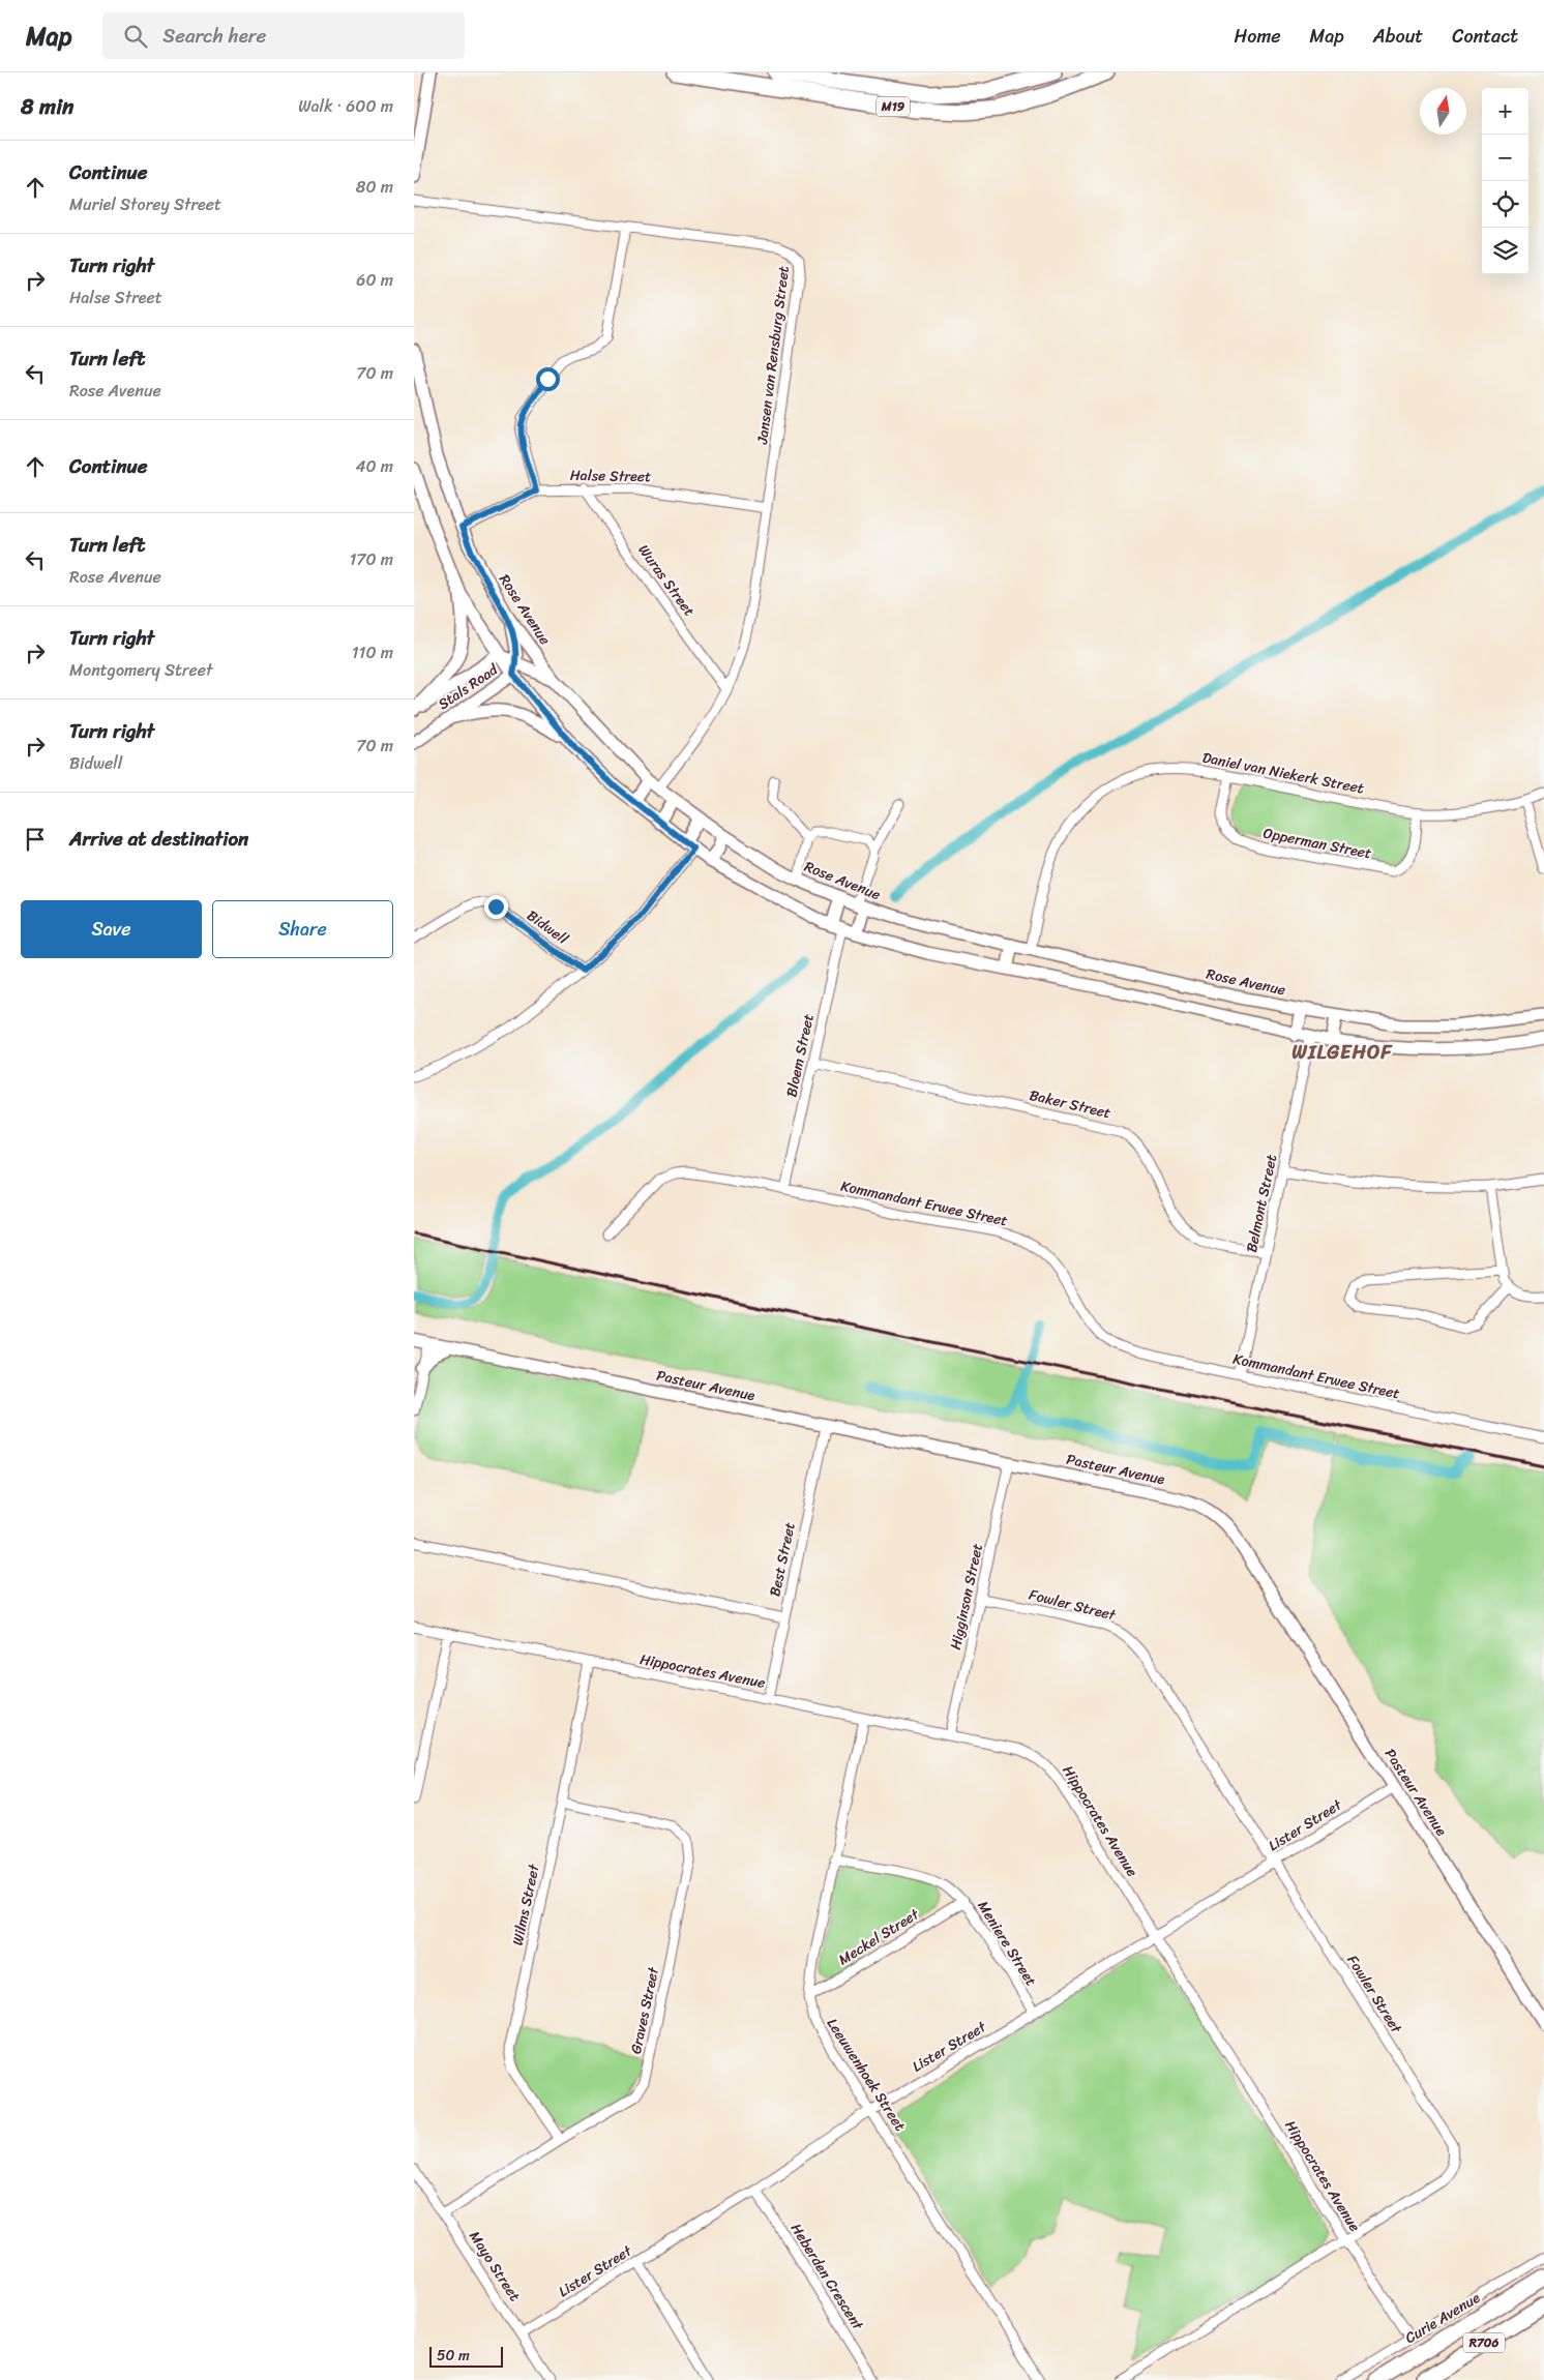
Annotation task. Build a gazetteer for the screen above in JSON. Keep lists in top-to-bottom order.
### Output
{
  "streets": {
    "main road": ["M19", "Curie Avenue", "R706"],
    "street": [
      "Jansen van Rensburg Street",
      "Halse Street",
      "Wuras Street",
      "Rose Avenue",
      "Stals Road",
      "Daniel van Niekerk Street",
      "Opperman Street",
      "Bidwell",
      "Bloem Street",
      "Baker Street",
      "Kommandant Erwee Street",
      "Belmont Street",
      "Pasteur Avenue",
      "Best Street",
      "Higginson Street",
      "Fowler Street",
      "Hippocrates Avenue",
      "Lister Street",
      "Wilms Street",
      "Meckel Street",
      "Meniere Street",
      "Graves Street",
      "Leeuwenhoek Street",
      "Mayo Street",
      "Heberden Crescent"
    ]
  },
  "crossings": [
    ["Jansen van Rensburg Street", "Halse Street"],
    ["Jansen van Rensburg Street", "Wuras Street"],
    ["Jansen van Rensburg Street", "Rose Avenue"],
    ["Halse Street", "Wuras Street"],
    ["Halse Street", "Rose Avenue"],
    ["Rose Avenue", "Daniel van Niekerk Street"],
    ["Daniel van Niekerk Street", "Opperman Street"],
    ["Bloem Street", "Baker Street"],
    ["Bloem Street", "Kommandant Erwee Street"],
    ["Baker Street", "Belmont Street"],
    ["Kommandant Erwee Street", "Belmont Street"],
    ["Pasteur Avenue", "Best Street"],
    ["Pasteur Avenue", "Higginson Street"],
    ["Pasteur Avenue", "Lister Street"],
    ["Best Street", "Hippocrates Avenue"],
    ["Higginson Street", "Fowler Street"],
    ["Higginson Street", "Hippocrates Avenue"],
    ["Fowler Street", "Hippocrates Avenue"],
    ["Fowler Street", "Lister Street"],
    ["Hippocrates Avenue", "Lister Street"],
    ["Hippocrates Avenue", "Wilms Street"],
    ["Hippocrates Avenue", "Leeuwenhoek Street"],
    ["Hippocrates Avenue", "Curie Avenue"],
    ["Lister Street", "Meniere Street"],
    ["Lister Street", "Leeuwenhoek Street"],
    ["Lister Street", "Mayo Street"],
    ["Lister Street", "Heberden Crescent"],
    ["Wilms Street", "Graves Street"],
    ["Meckel Street", "Meniere Street"],
    ["Meckel Street", "Leeuwenhoek Street"],
    ["Meniere Street", "Leeuwenhoek Street"],
    ["Graves Street", "Mayo Street"]
  ],
  "districts": ["WILGEHOF"],
  "scale_bar": "50 m",
  "north": "top",
  "page": {
    "header": "Map",
    "search": "Search here",
    "nav": [
      "Home",
      "Map",
      "About",
      "Contact"
    ],
    "heading": ["8 min", "Walk · 600 m"],
    "map_buttons": ["+", "−"],
    "list": [
      ["Continue", "Muriel Storey Street", "80 m"],
      ["Turn right", "Halse Street", "60 m"],
      ["Turn left", "Rose Avenue", "70 m"],
      ["Continue", "40 m"],
      ["Turn left", "Rose Avenue", "170 m"],
      ["Turn right", "Montgomery Street", "110 m"],
      ["Turn right", "Bidwell", "70 m"],
      "Arrive at destination"
    ],
    "buttons": ["Save", "Share"],
    "scale": "50 m"
  }
}
